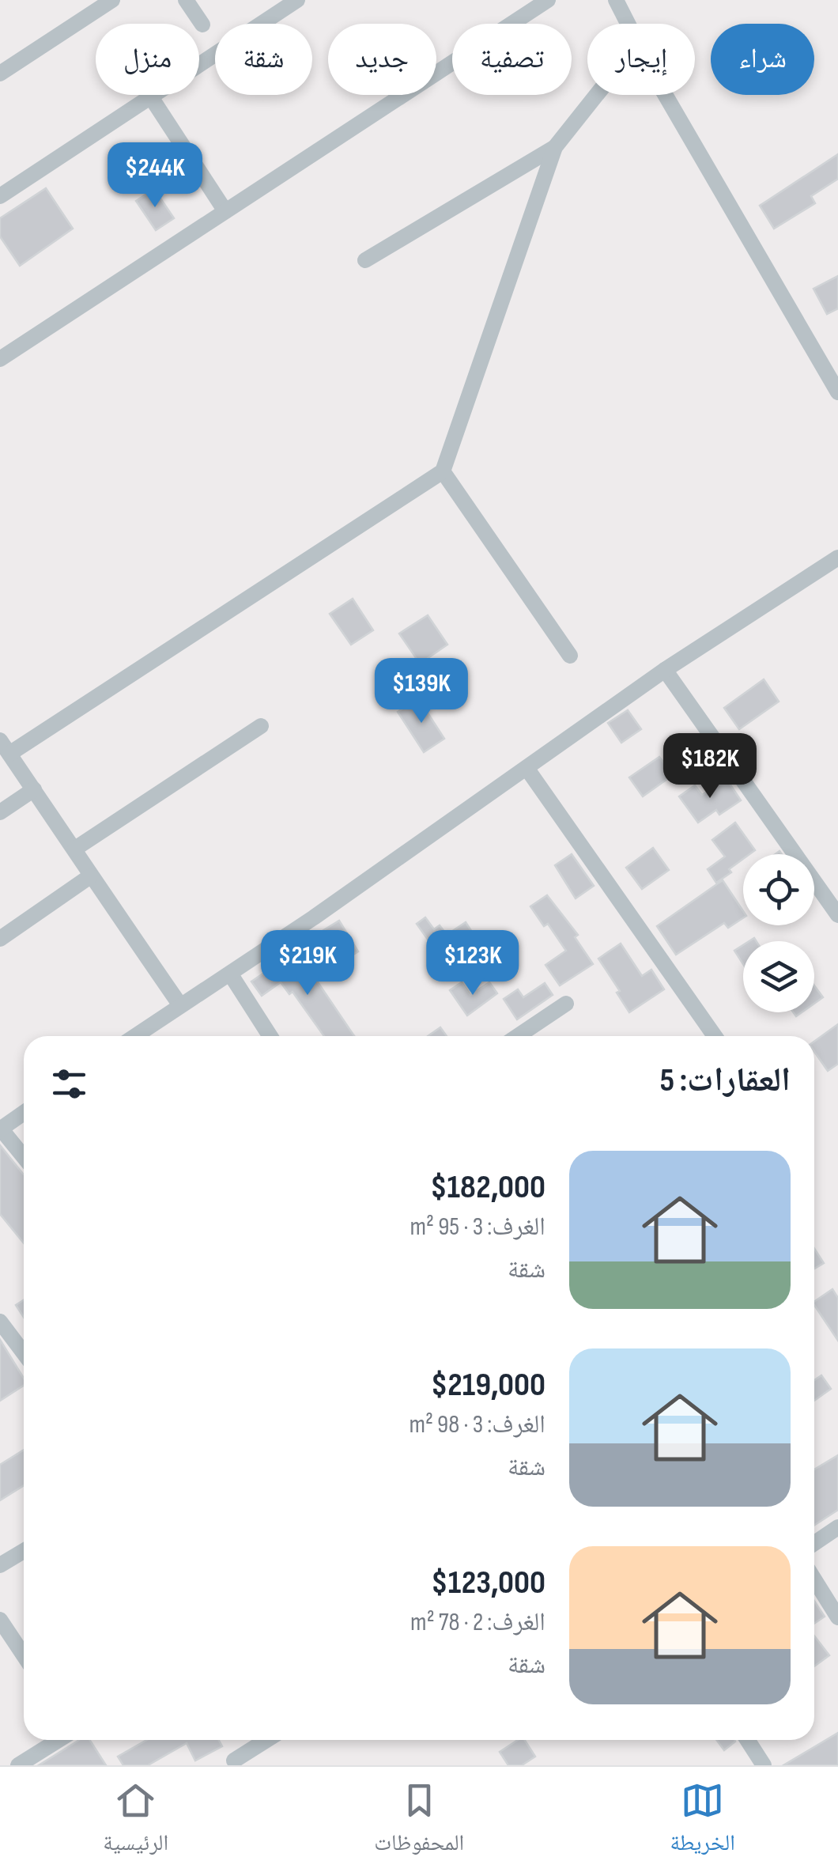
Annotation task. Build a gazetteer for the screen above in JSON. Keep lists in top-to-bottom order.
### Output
{
  "page": {
    "chip": [
      "شراء",
      "إيجار",
      "تصفية",
      "جديد",
      "شقة",
      "منزل"
    ],
    "price": [
      "$244K",
      "$139K",
      "$182K",
      "$219K",
      "$123K"
    ],
    "heading": "العقارات: 5",
    "list": [
      {
        "name": "$182,000",
        "note": "الغرف: 3 · 95 m² · شقة"
      },
      {
        "name": "$219,000",
        "note": "الغرف: 3 · 98 m² · شقة"
      },
      {
        "name": "$123,000",
        "note": "الغرف: 2 · 78 m² · شقة"
      }
    ],
    "tabs": ["الخريطة", "المحفوظات", "الرئيسية"]
  }
}
